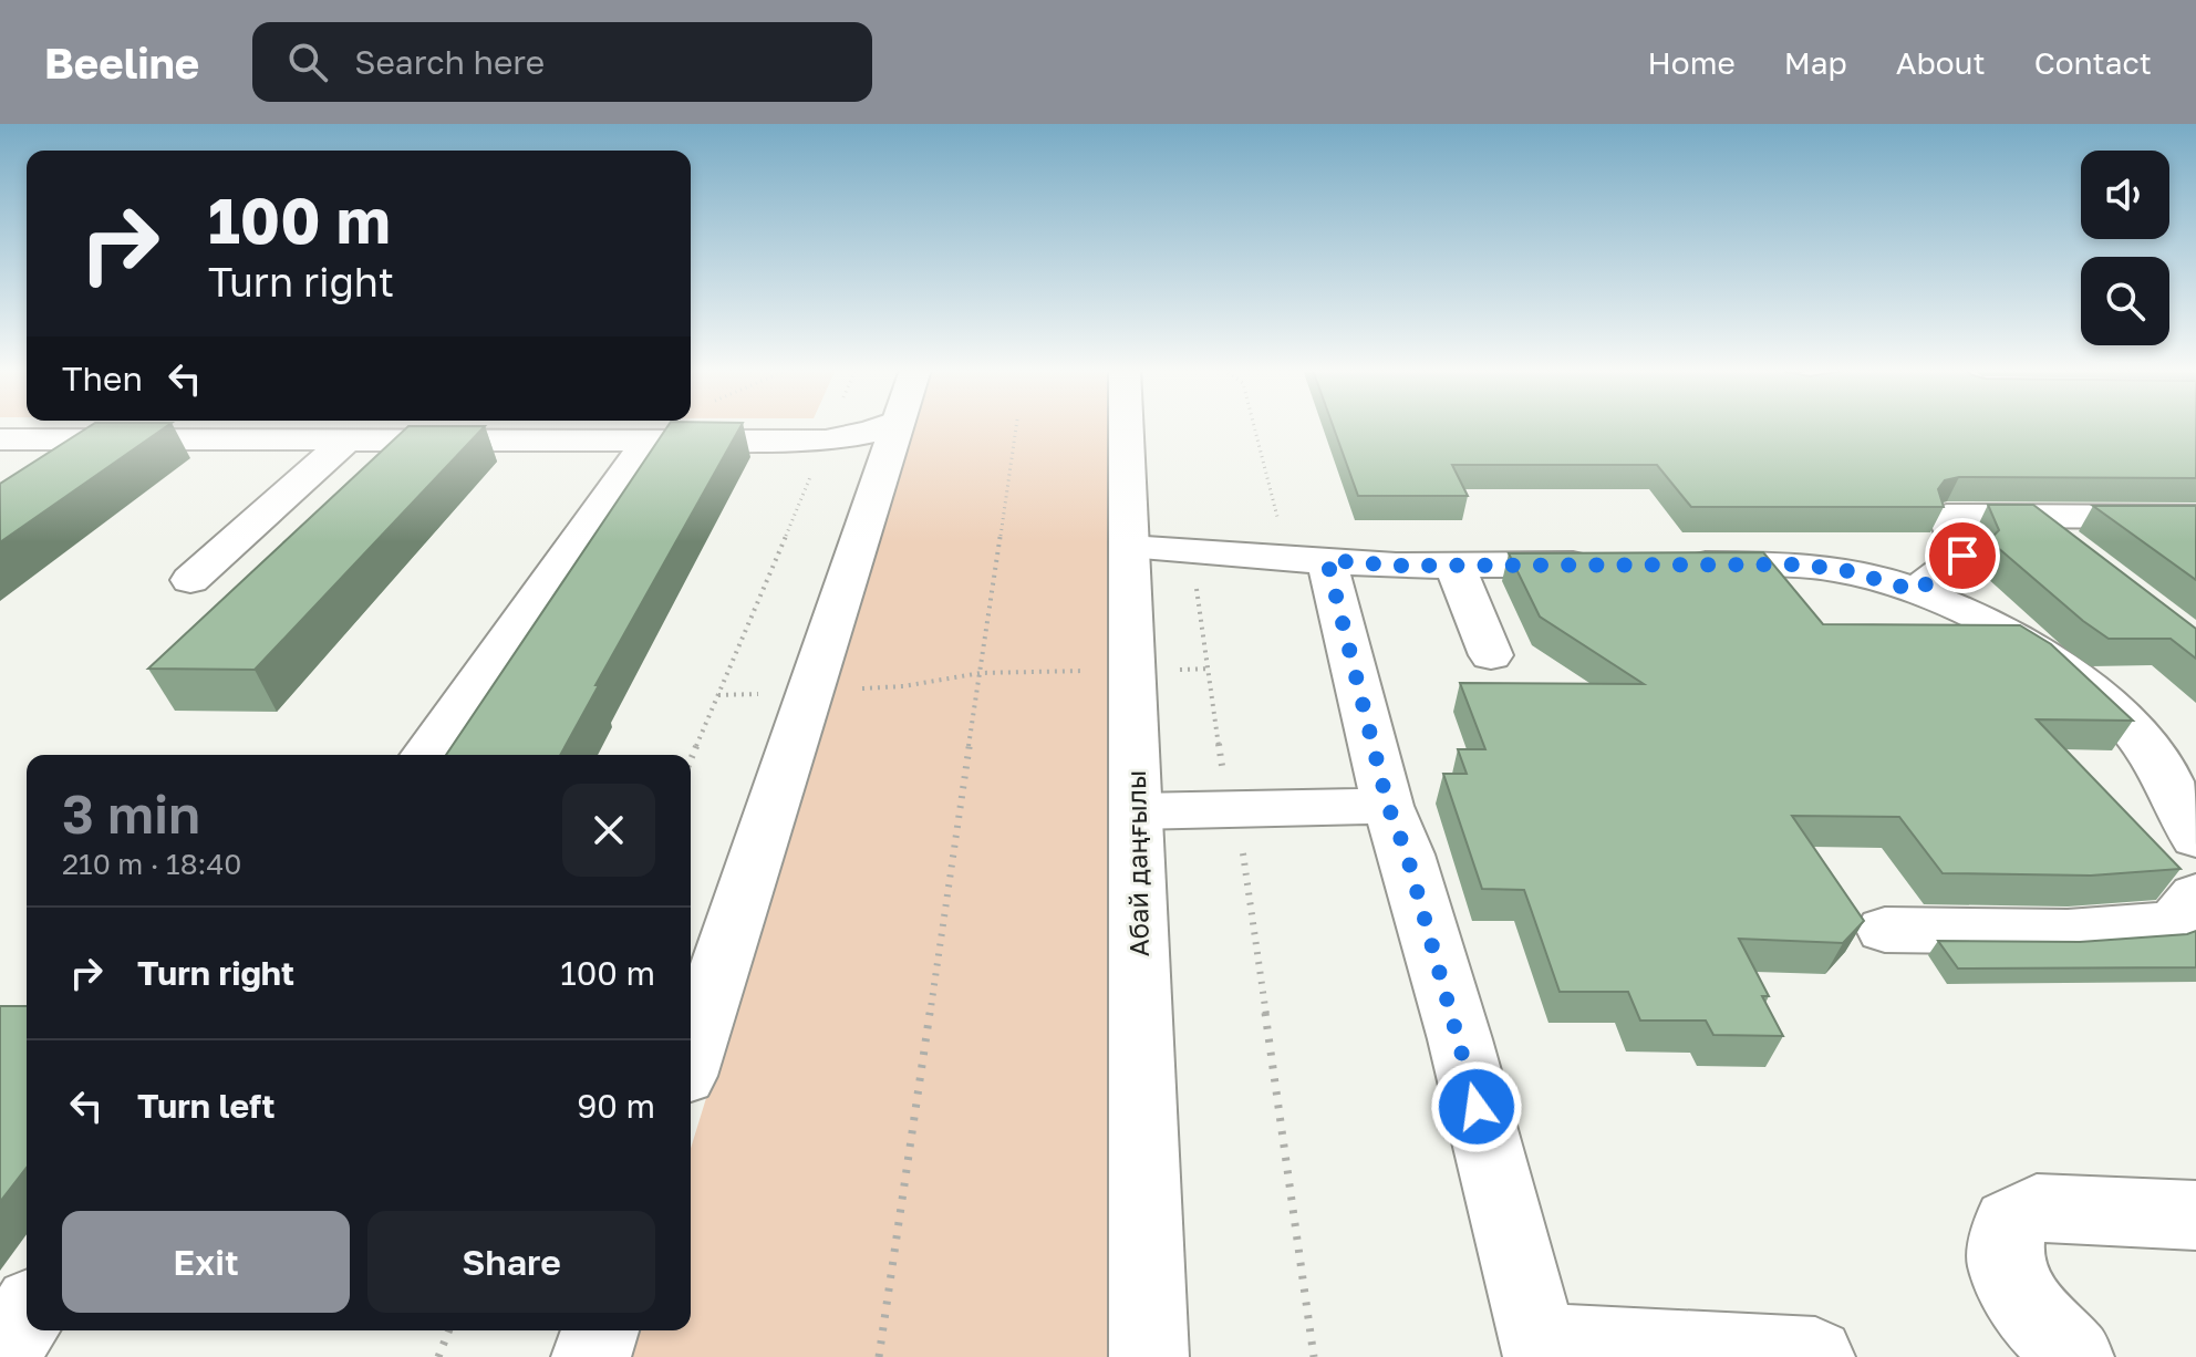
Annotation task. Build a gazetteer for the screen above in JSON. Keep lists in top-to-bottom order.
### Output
{
  "streets": {
    "main road": ["Абай даңғылы"]
  },
  "page": {
    "header": "Beeline",
    "search": "Search here",
    "nav": [
      "Home",
      "Map",
      "About",
      "Contact"
    ],
    "turn": ["100 m", "Turn right"],
    "then": "Then",
    "heading": ["3 min", "210 m · 18:40"],
    "list": [
      {
        "name": "Turn right",
        "value": "100 m"
      },
      {
        "name": "Turn left",
        "value": "90 m"
      }
    ],
    "buttons": ["Exit", "Share"]
  }
}
